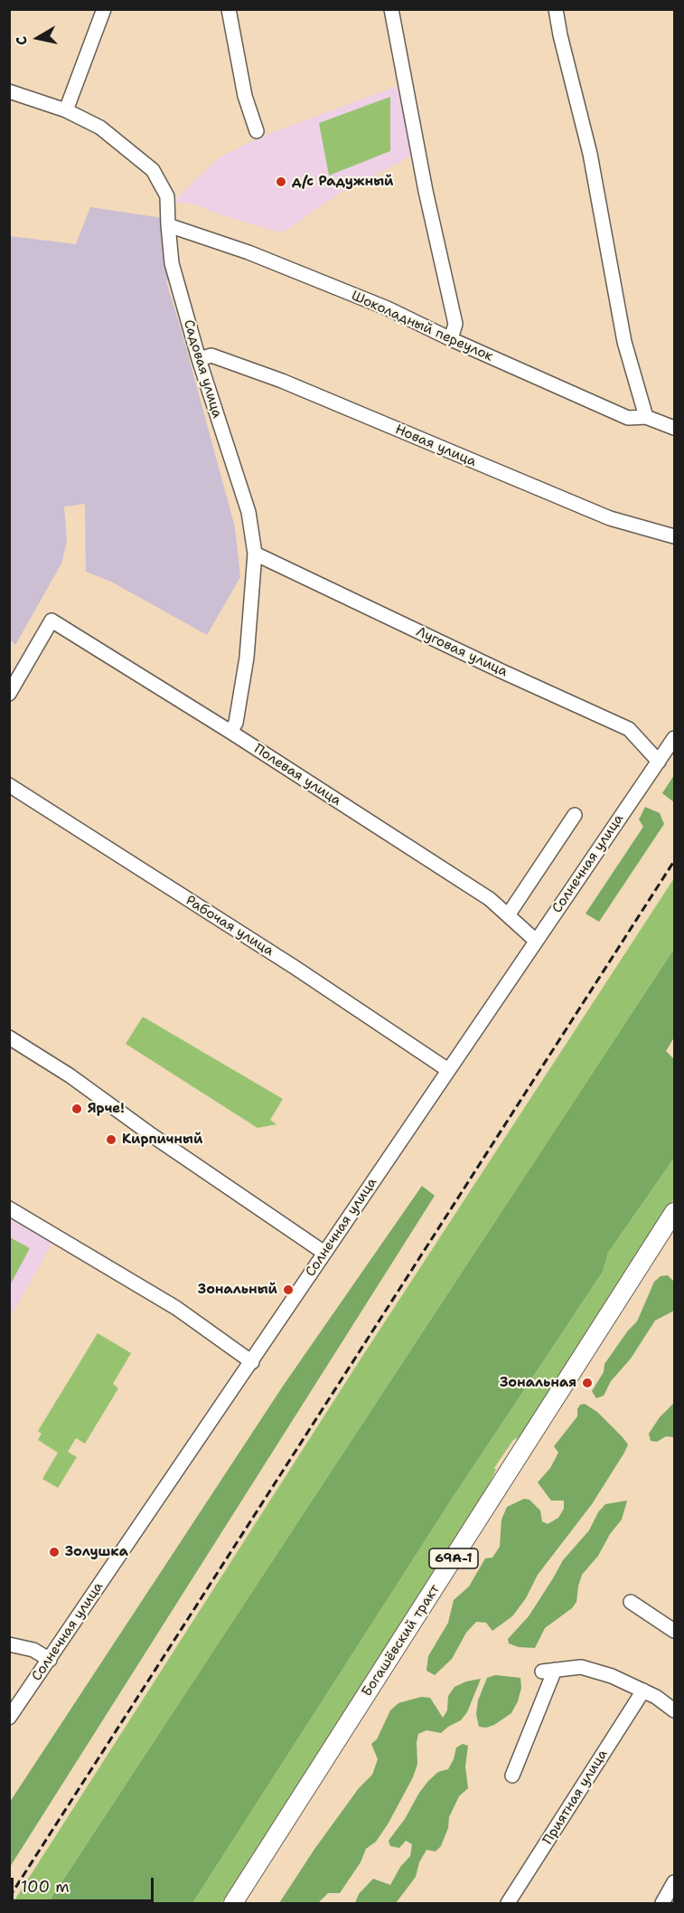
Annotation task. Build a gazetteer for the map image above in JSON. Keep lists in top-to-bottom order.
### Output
{
  "streets": {
    "main road": ["69А-1", "Богашёвский тракт"],
    "street": [
      "Шоколадный переулок",
      "Садовая улица",
      "Новая улица",
      "Луговая улица",
      "Полевая улица",
      "Солнечная улица",
      "Рабочая улица",
      "Приятная улица"
    ]
  },
  "crossings": [
    ["Шоколадный переулок", "Садовая улица"],
    ["Садовая улица", "Новая улица"],
    ["Садовая улица", "Луговая улица"],
    ["Садовая улица", "Полевая улица"],
    ["Луговая улица", "Солнечная улица"],
    ["Полевая улица", "Солнечная улица"],
    ["Солнечная улица", "Рабочая улица"]
  ],
  "places": [
    "д/с Радужный",
    "Ярче!",
    "Кирпичный",
    "Зональный",
    "Зональная",
    "Золушка"
  ],
  "scale_bar": "100 m",
  "north": "left"
}
